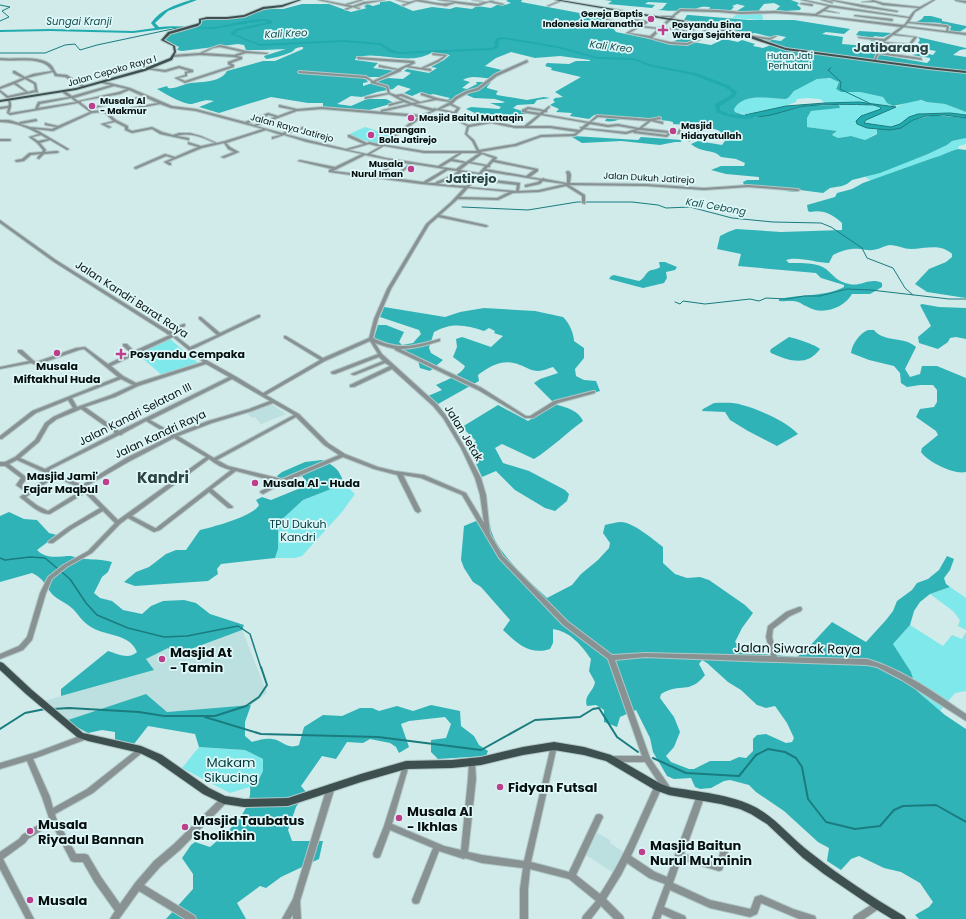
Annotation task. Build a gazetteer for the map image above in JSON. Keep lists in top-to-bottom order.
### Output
{
  "streets": {
    "main road": ["Jalan Cepoko Raya I"],
    "street": [
      "Jalan Raya Jatirejo",
      "Jalan Dukuh Jatirejo",
      "Jalan Kandri Barat Raya",
      "Jalan Kandri Selatan III",
      "Jalan Jetak",
      "Jalan Kandri Raya",
      "Jalan Siwarak Raya"
    ]
  },
  "crossings": [
    ["Jalan Cepoko Raya I", "Jalan Raya Jatirejo"],
    ["Jalan Raya Jatirejo", "Jalan Dukuh Jatirejo"],
    ["Jalan Kandri Barat Raya", "Jalan Kandri Selatan III"],
    ["Jalan Kandri Barat Raya", "Jalan Jetak"],
    ["Jalan Kandri Barat Raya", "Jalan Kandri Raya"],
    ["Jalan Kandri Barat Raya", "Jalan Siwarak Raya"]
  ],
  "districts": ["Jatibarang", "Jatirejo", "Kandri"],
  "water": ["Sungai Kranji", "Kali Kreo", "Kali Cebong"],
  "parks": ["Hutan Jati Perhutani", "TPU Dukuh Kandri", "Makam Sikucing"],
  "places": {
    "other": [
      "Gereja Baptis Indonesia Maranatha",
      "Musala Al - Makmur",
      "Masjid Baitul Muttaqin",
      "Masjid Hidayatullah",
      "Lapangan Bola Jatirejo",
      "Musala Nurul Iman",
      "Musala Miftakhul Huda",
      "Masjid Jami' Fajar Maqbul",
      "Musala Al - Huda",
      "Masjid At - Tamin",
      "Fidyan Futsal",
      "Musala Al - Ikhlas",
      "Masjid Taubatus Sholikhin",
      "Musala Riyadul Bannan",
      "Masjid Baitun Nurul Mu'minin",
      "Musala"
    ],
    "health": ["Posyandu Bina Warga Sejahtera", "Posyandu Cempaka"]
  }
}
